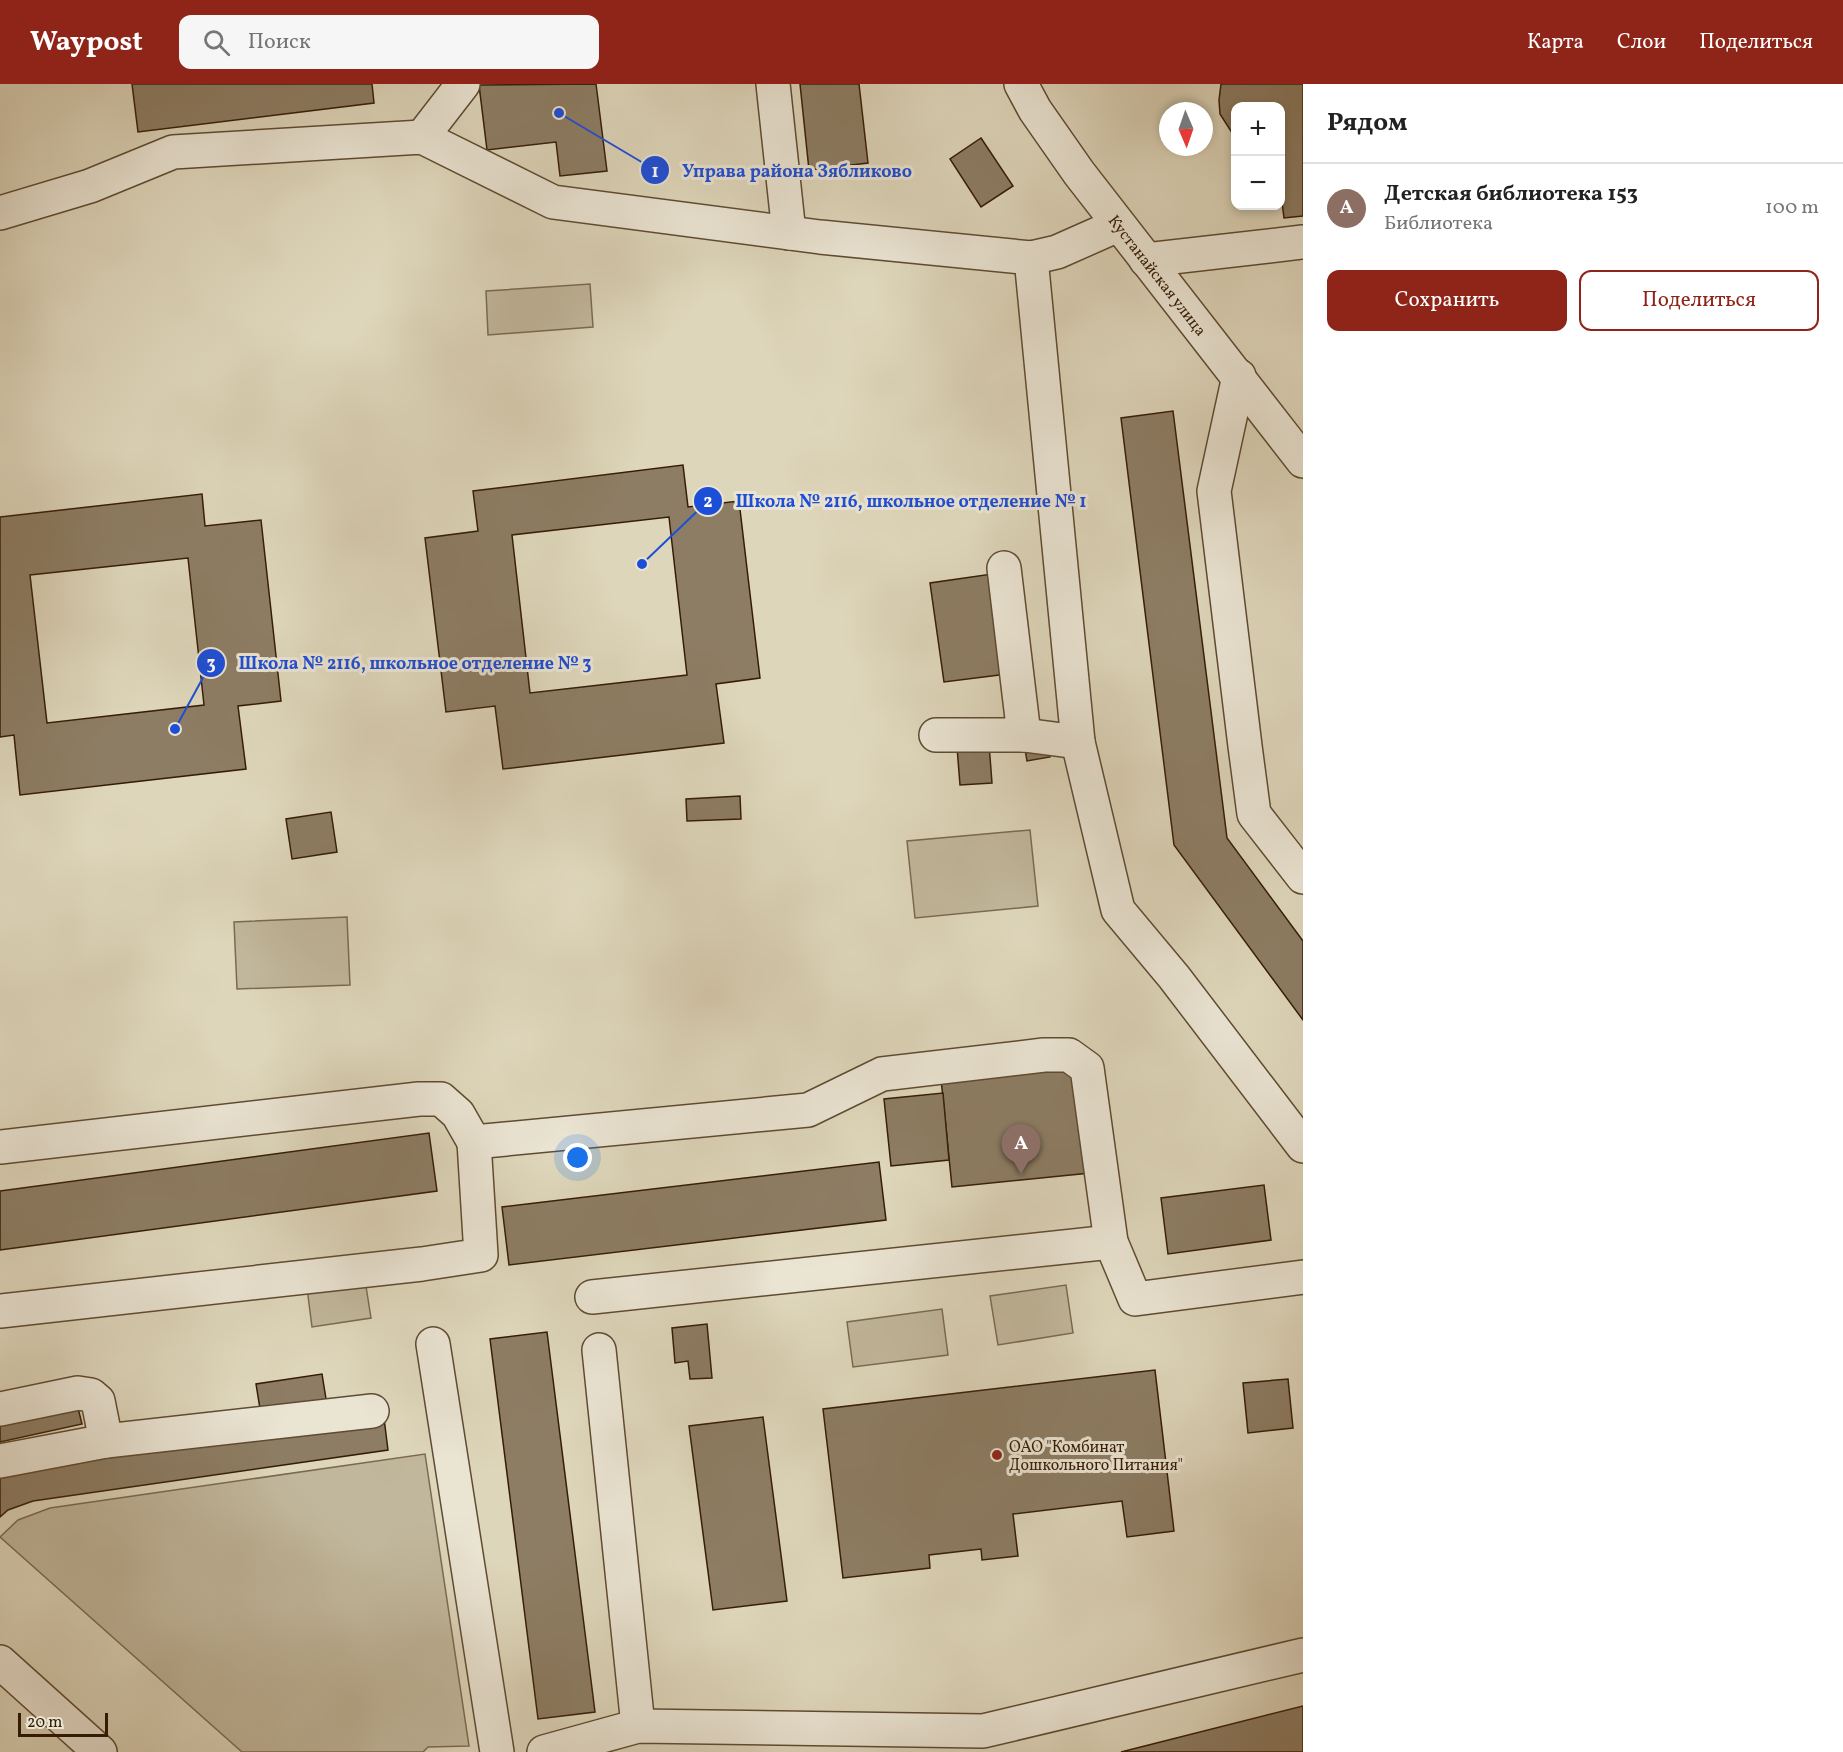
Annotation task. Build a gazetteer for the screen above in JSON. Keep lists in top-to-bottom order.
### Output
{
  "streets": {
    "street": ["Кустанайская улица"]
  },
  "places": [
    "Управа района Зябликово",
    "Школа № 2116, школьное отделение № 1",
    "Школа № 2116, школьное отделение № 3",
    "ОАО \"Комбинат Дошкольного Питания\""
  ],
  "scale_bar": "20 m",
  "north": "bottom",
  "page": {
    "header": "Waypost",
    "search": "Поиск",
    "nav": ["Карта", "Слои", "Поделиться"],
    "heading": "Рядом",
    "map_buttons": ["+", "−"],
    "list": [
      {
        "mark": "A",
        "name": "Детская библиотека 153",
        "note": "Библиотека",
        "value": "100 m"
      }
    ],
    "buttons": ["Сохранить", "Поделиться"],
    "pins": "A",
    "scale": "20 m"
  }
}
